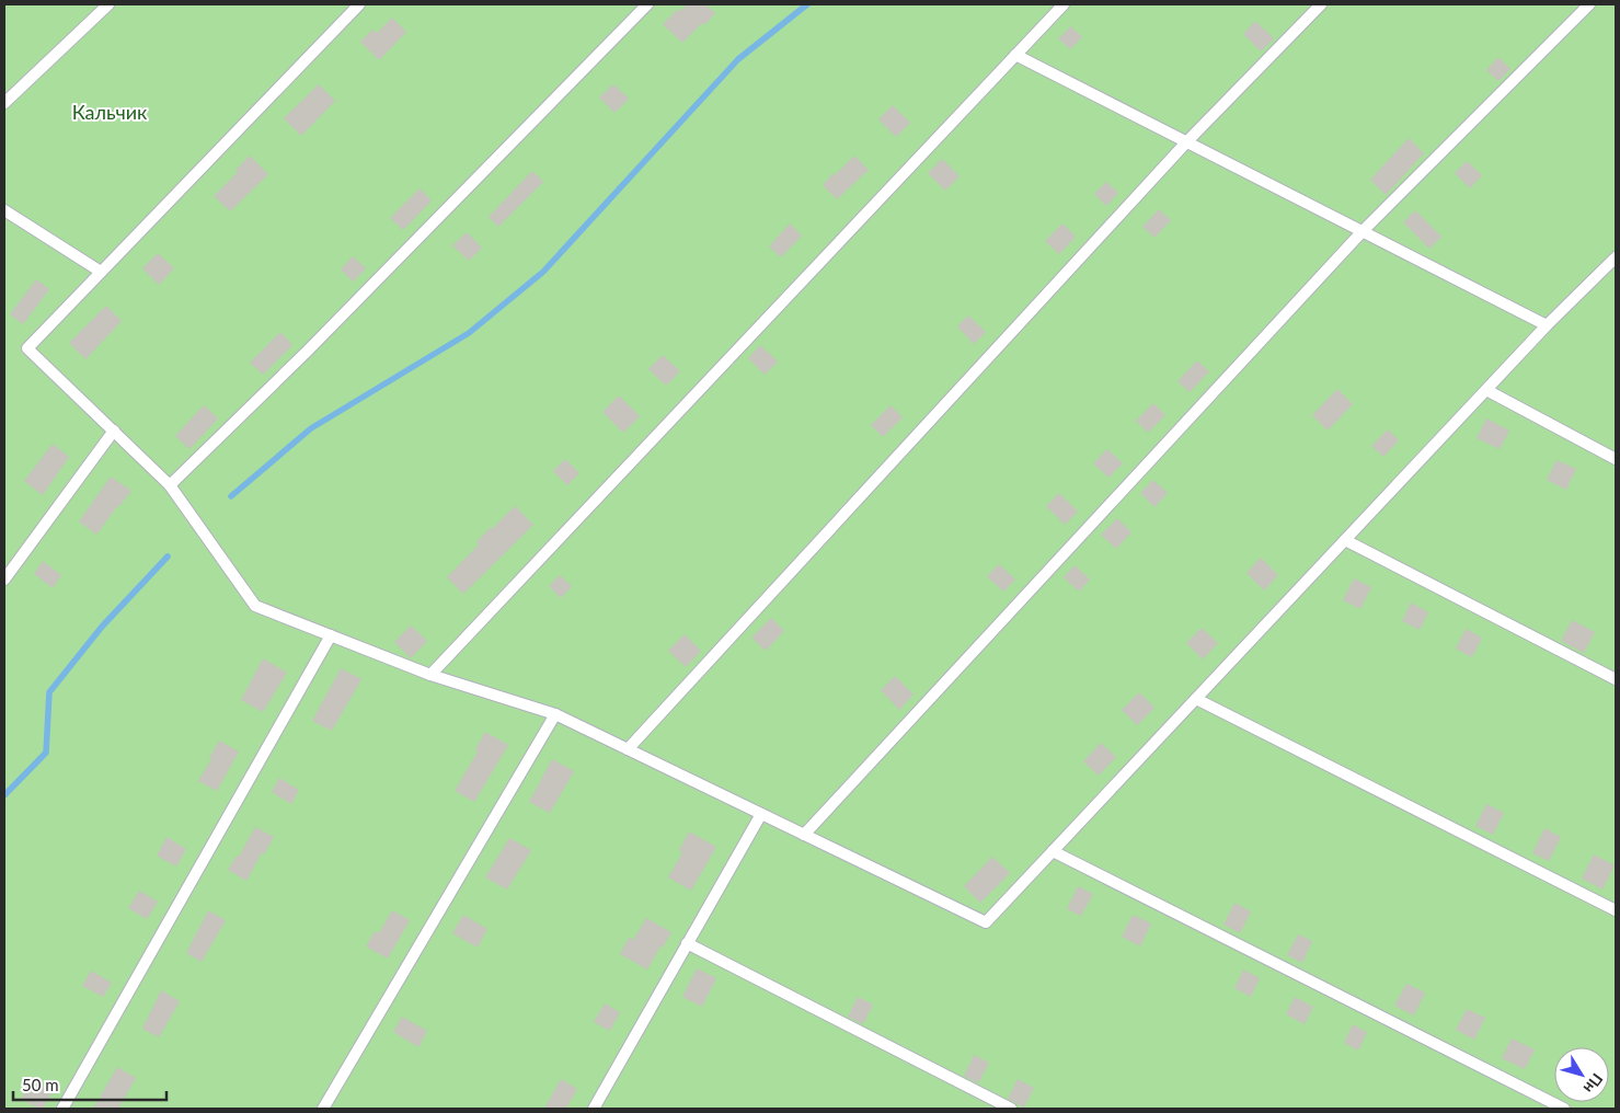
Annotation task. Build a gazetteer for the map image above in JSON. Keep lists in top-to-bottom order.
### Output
{
  "parks": ["Кальчик"],
  "scale_bar": "50 m",
  "north": "bottom right"
}
